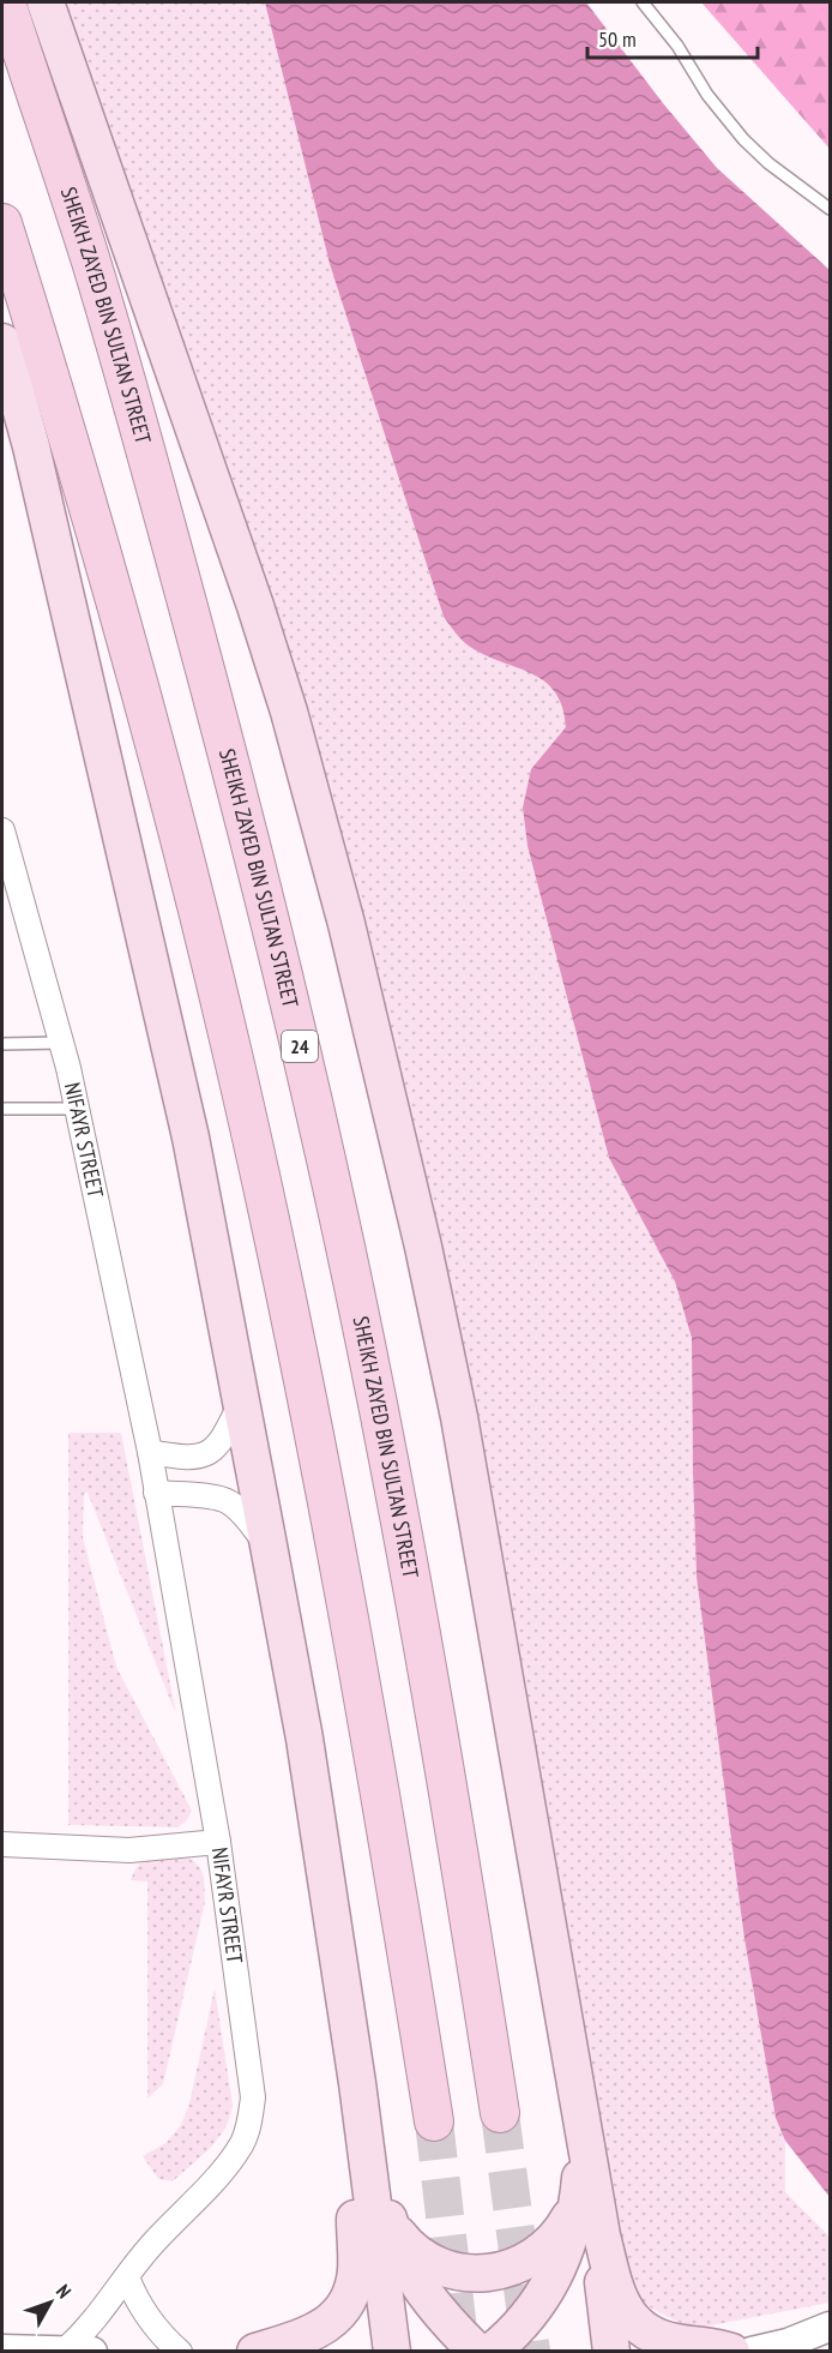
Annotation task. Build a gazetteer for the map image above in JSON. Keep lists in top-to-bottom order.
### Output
{
  "streets": {
    "highway": ["SHEIKH ZAYED BIN SULTAN STREET", "24"],
    "street": ["NIFAYR STREET"]
  },
  "scale_bar": "50 m",
  "north": "top right"
}
